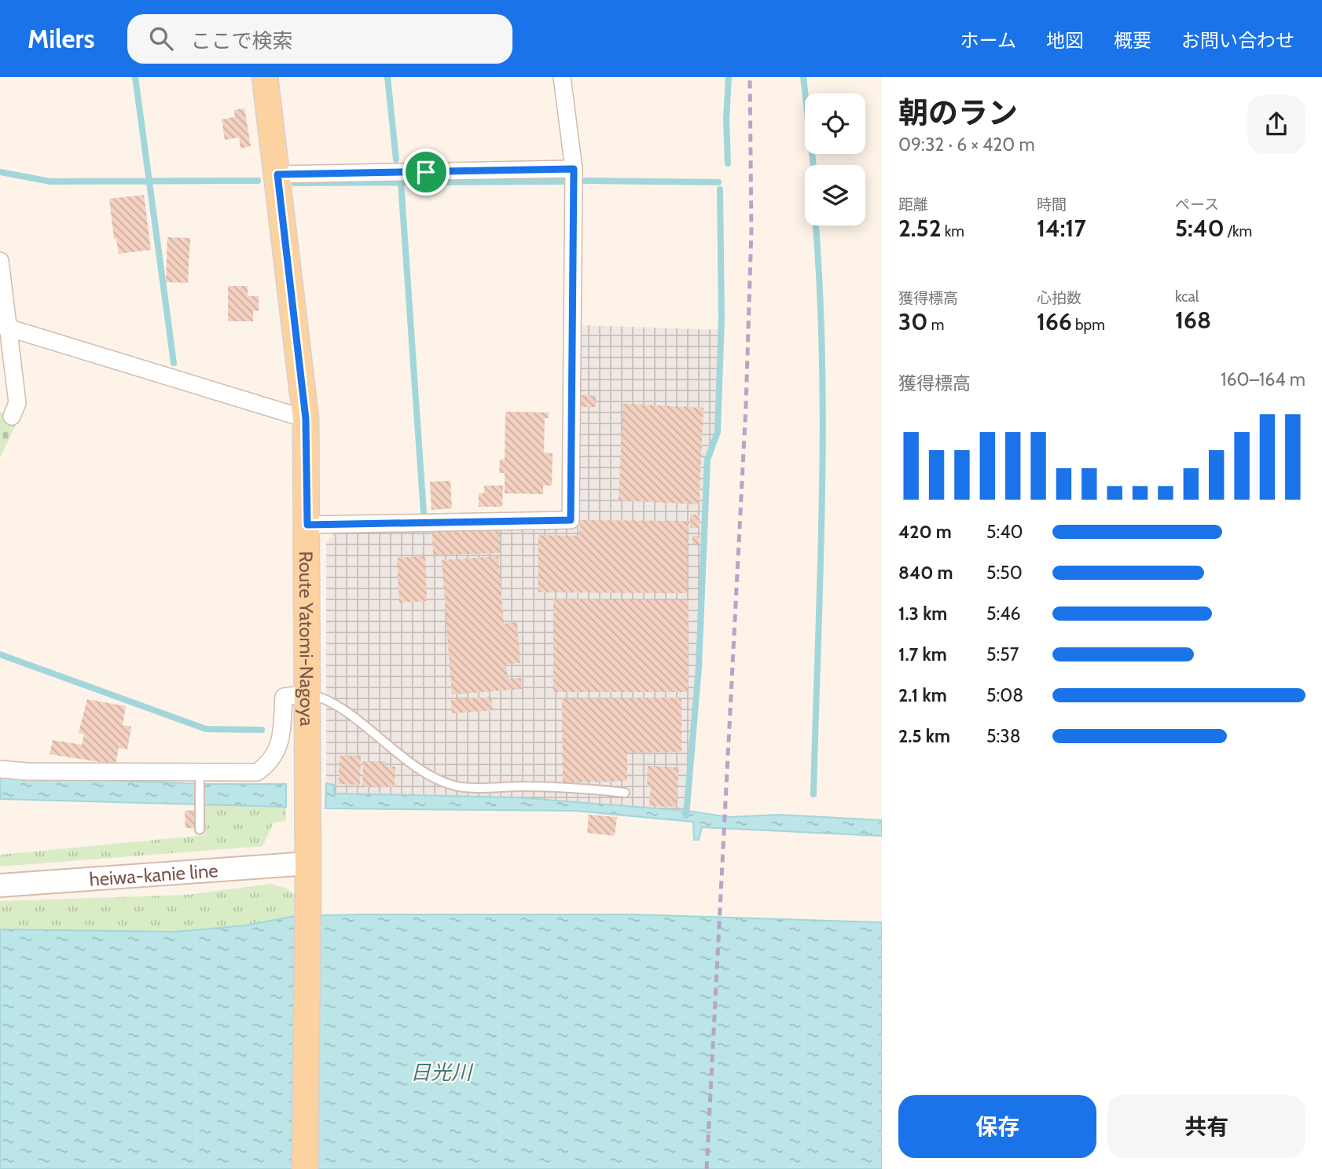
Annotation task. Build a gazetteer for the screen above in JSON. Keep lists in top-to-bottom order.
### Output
{
  "streets": {
    "main road": ["Route Yatomi-Nagoya", "heiwa-kanie line"]
  },
  "crossings": [
    ["Route Yatomi-Nagoya", "heiwa-kanie line"]
  ],
  "water": ["日光川"],
  "page": {
    "header": "Milers",
    "search": "ここで検索",
    "nav": [
      "ホーム",
      "地図",
      "概要",
      "お問い合わせ"
    ],
    "heading": ["朝のラン", "09:32 · 6 × 420 m"],
    "stats": [
      ["距離", "2.52 km"],
      ["時間", "14:17"],
      ["ペース", "5:40 /km"],
      ["獲得標高", "30 m"],
      ["心拍数", "166 bpm"],
      ["kcal", "168"]
    ],
    "chart": ["獲得標高", "160–164 m"],
    "list": [
      {
        "name": "420 m",
        "note": "5:40"
      },
      {
        "name": "840 m",
        "note": "5:50"
      },
      {
        "name": "1.3 km",
        "note": "5:46"
      },
      {
        "name": "1.7 km",
        "note": "5:57"
      },
      {
        "name": "2.1 km",
        "note": "5:08"
      },
      {
        "name": "2.5 km",
        "note": "5:38"
      }
    ],
    "buttons": ["保存", "共有"]
  }
}
